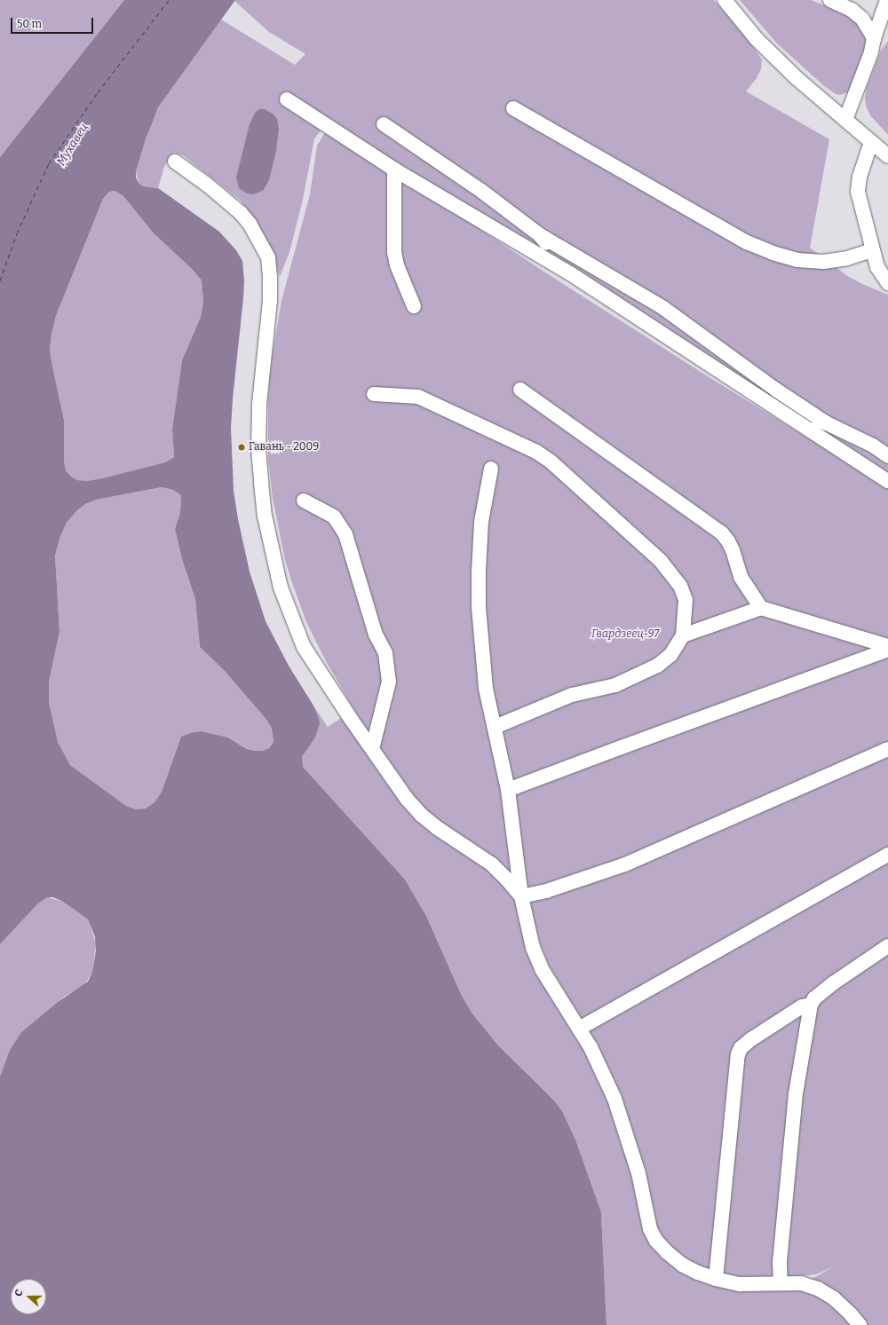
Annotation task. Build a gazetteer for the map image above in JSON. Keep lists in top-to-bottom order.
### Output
{
  "water": ["Мухавец"],
  "parks": ["Гвардзеец-97"],
  "places": ["Гавань - 2009"],
  "scale_bar": "50 m",
  "north": "left"
}
